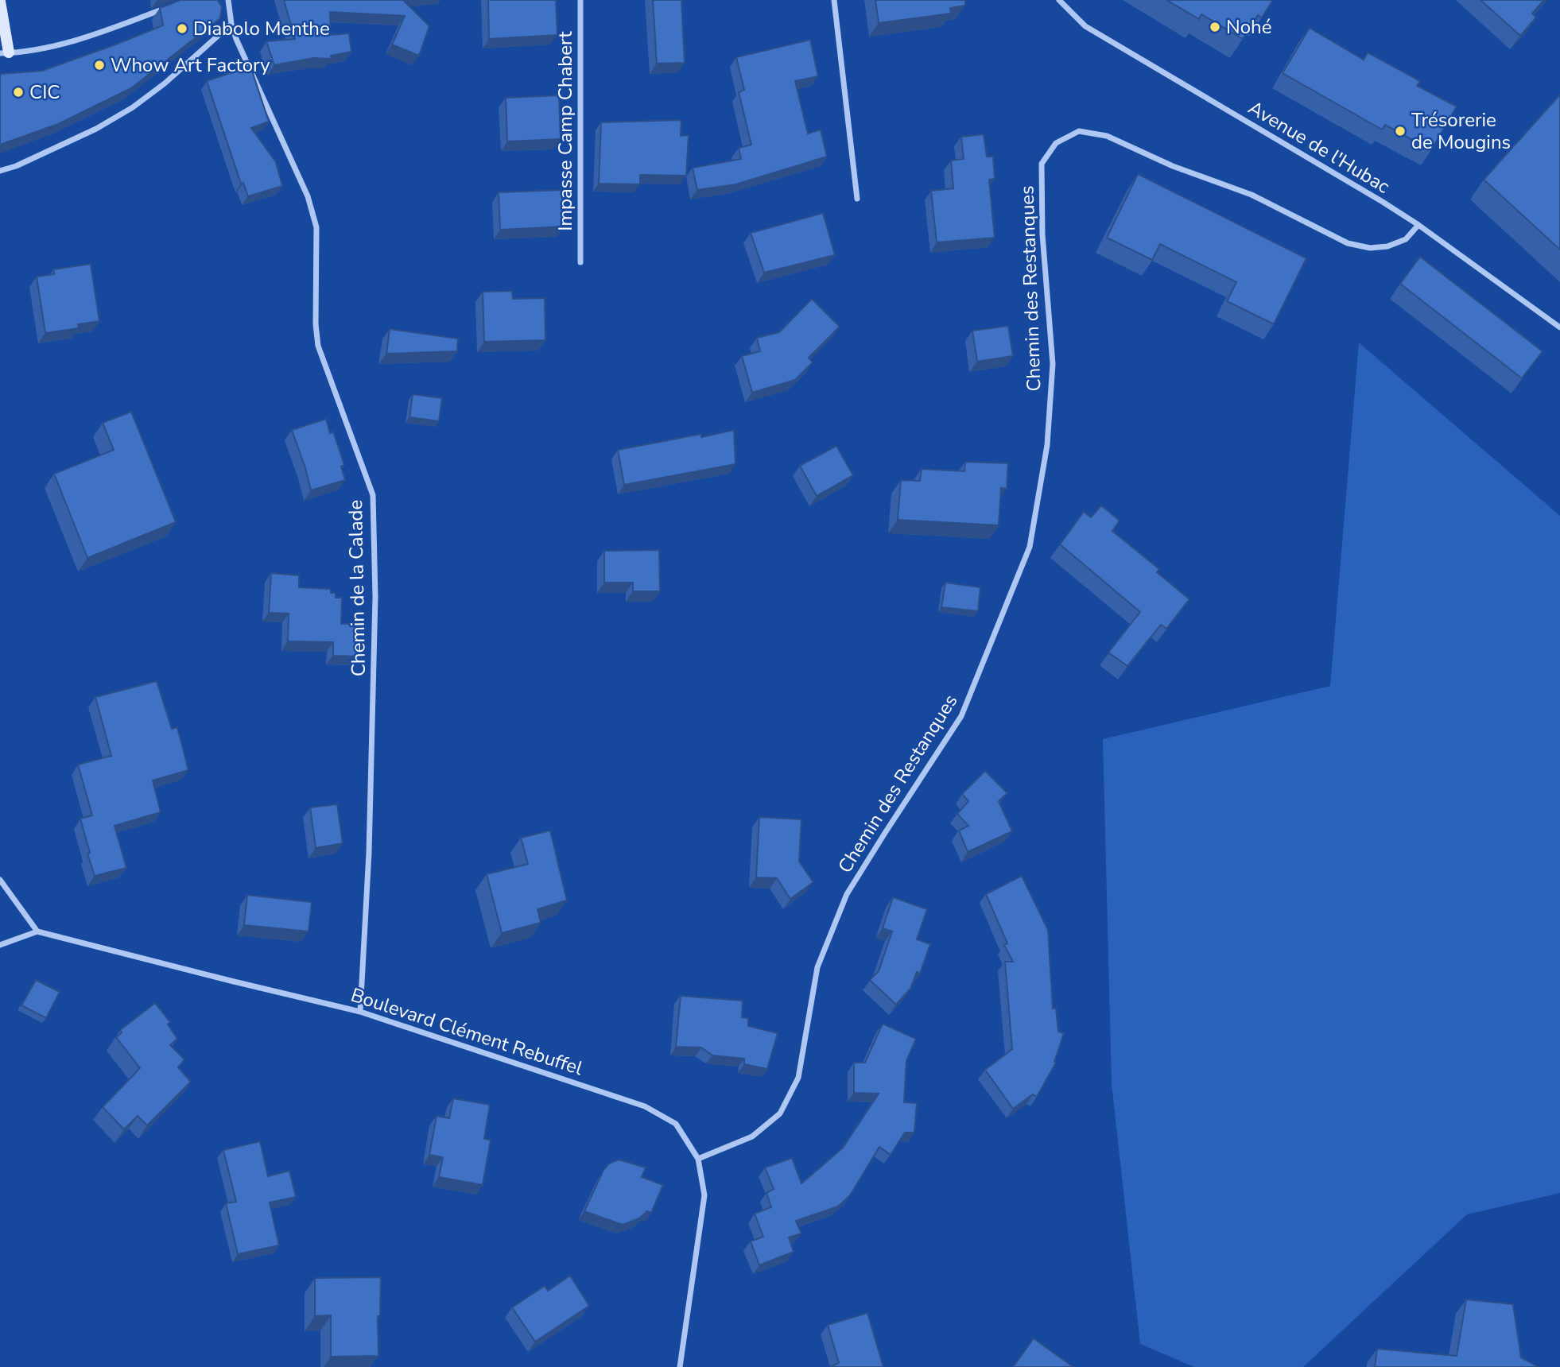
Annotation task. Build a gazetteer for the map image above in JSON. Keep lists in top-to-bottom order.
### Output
{
  "streets": {
    "street": [
      "Impasse Camp Chabert",
      "Avenue de l'Hubac",
      "Chemin des Restanques",
      "Chemin de la Calade",
      "Boulevard Clément Rebuffel"
    ]
  },
  "crossings": [
    ["Avenue de l'Hubac", "Chemin des Restanques"],
    ["Chemin des Restanques", "Boulevard Clément Rebuffel"],
    ["Chemin de la Calade", "Boulevard Clément Rebuffel"]
  ],
  "places": [
    "Nohé",
    "Diabolo Menthe",
    "Whow Art Factory",
    "CIC",
    "Trésorerie de Mougins"
  ]
}
